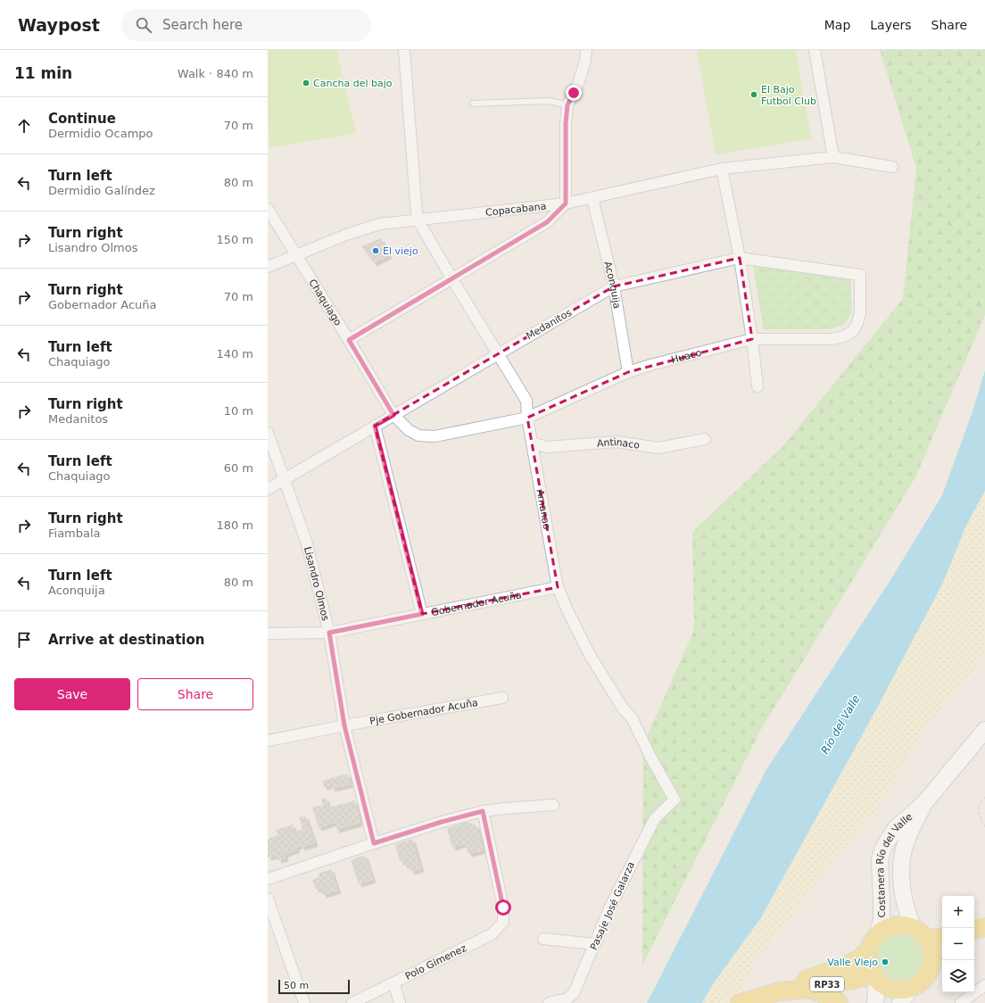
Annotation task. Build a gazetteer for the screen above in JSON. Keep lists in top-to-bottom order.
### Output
{
  "streets": {
    "main road": ["Costanera Río del Valle", "RP33"],
    "street": [
      "Copacabana",
      "Aconquija",
      "Chaquiago",
      "Medanitos",
      "Huaco",
      "Antinaco",
      "Amanao",
      "Lisandro Olmos",
      "Gobernador Acuña",
      "Pje Gobernador Acuña",
      "Pasaje José Galarza",
      "Polo Gimenez"
    ]
  },
  "crossings": [
    ["Copacabana", "Aconquija"],
    ["Copacabana", "Chaquiago"],
    ["Copacabana", "Amanao"],
    ["Aconquija", "Medanitos"],
    ["Aconquija", "Huaco"],
    ["Chaquiago", "Medanitos"],
    ["Medanitos", "Huaco"],
    ["Medanitos", "Amanao"],
    ["Medanitos", "Lisandro Olmos"],
    ["Huaco", "Amanao"],
    ["Antinaco", "Amanao"],
    ["Amanao", "Gobernador Acuña"],
    ["Amanao", "Pasaje José Galarza"],
    ["Lisandro Olmos", "Gobernador Acuña"],
    ["Lisandro Olmos", "Pje Gobernador Acuña"],
    ["Costanera Río del Valle", "RP33"]
  ],
  "water": ["Río del Valle"],
  "places": [
    "Cancha del bajo",
    "El Bajo Futbol Club",
    "El viejo",
    "Valle Viejo"
  ],
  "scale_bar": "50 m",
  "page": {
    "header": "Waypost",
    "search": "Search here",
    "nav": ["Map", "Layers", "Share"],
    "heading": ["11 min", "Walk · 840 m"],
    "list": [
      ["Continue", "Dermidio Ocampo", "70 m"],
      ["Turn left", "Dermidio Galíndez", "80 m"],
      ["Turn right", "Lisandro Olmos", "150 m"],
      ["Turn right", "Gobernador Acuña", "70 m"],
      ["Turn left", "Chaquiago", "140 m"],
      ["Turn right", "Medanitos", "10 m"],
      ["Turn left", "Chaquiago", "60 m"],
      ["Turn right", "Fiambala", "180 m"],
      ["Turn left", "Aconquija", "80 m"],
      "Arrive at destination"
    ],
    "buttons": ["Save", "Share"],
    "map_buttons": ["+", "−"],
    "scale": "50 m"
  }
}
